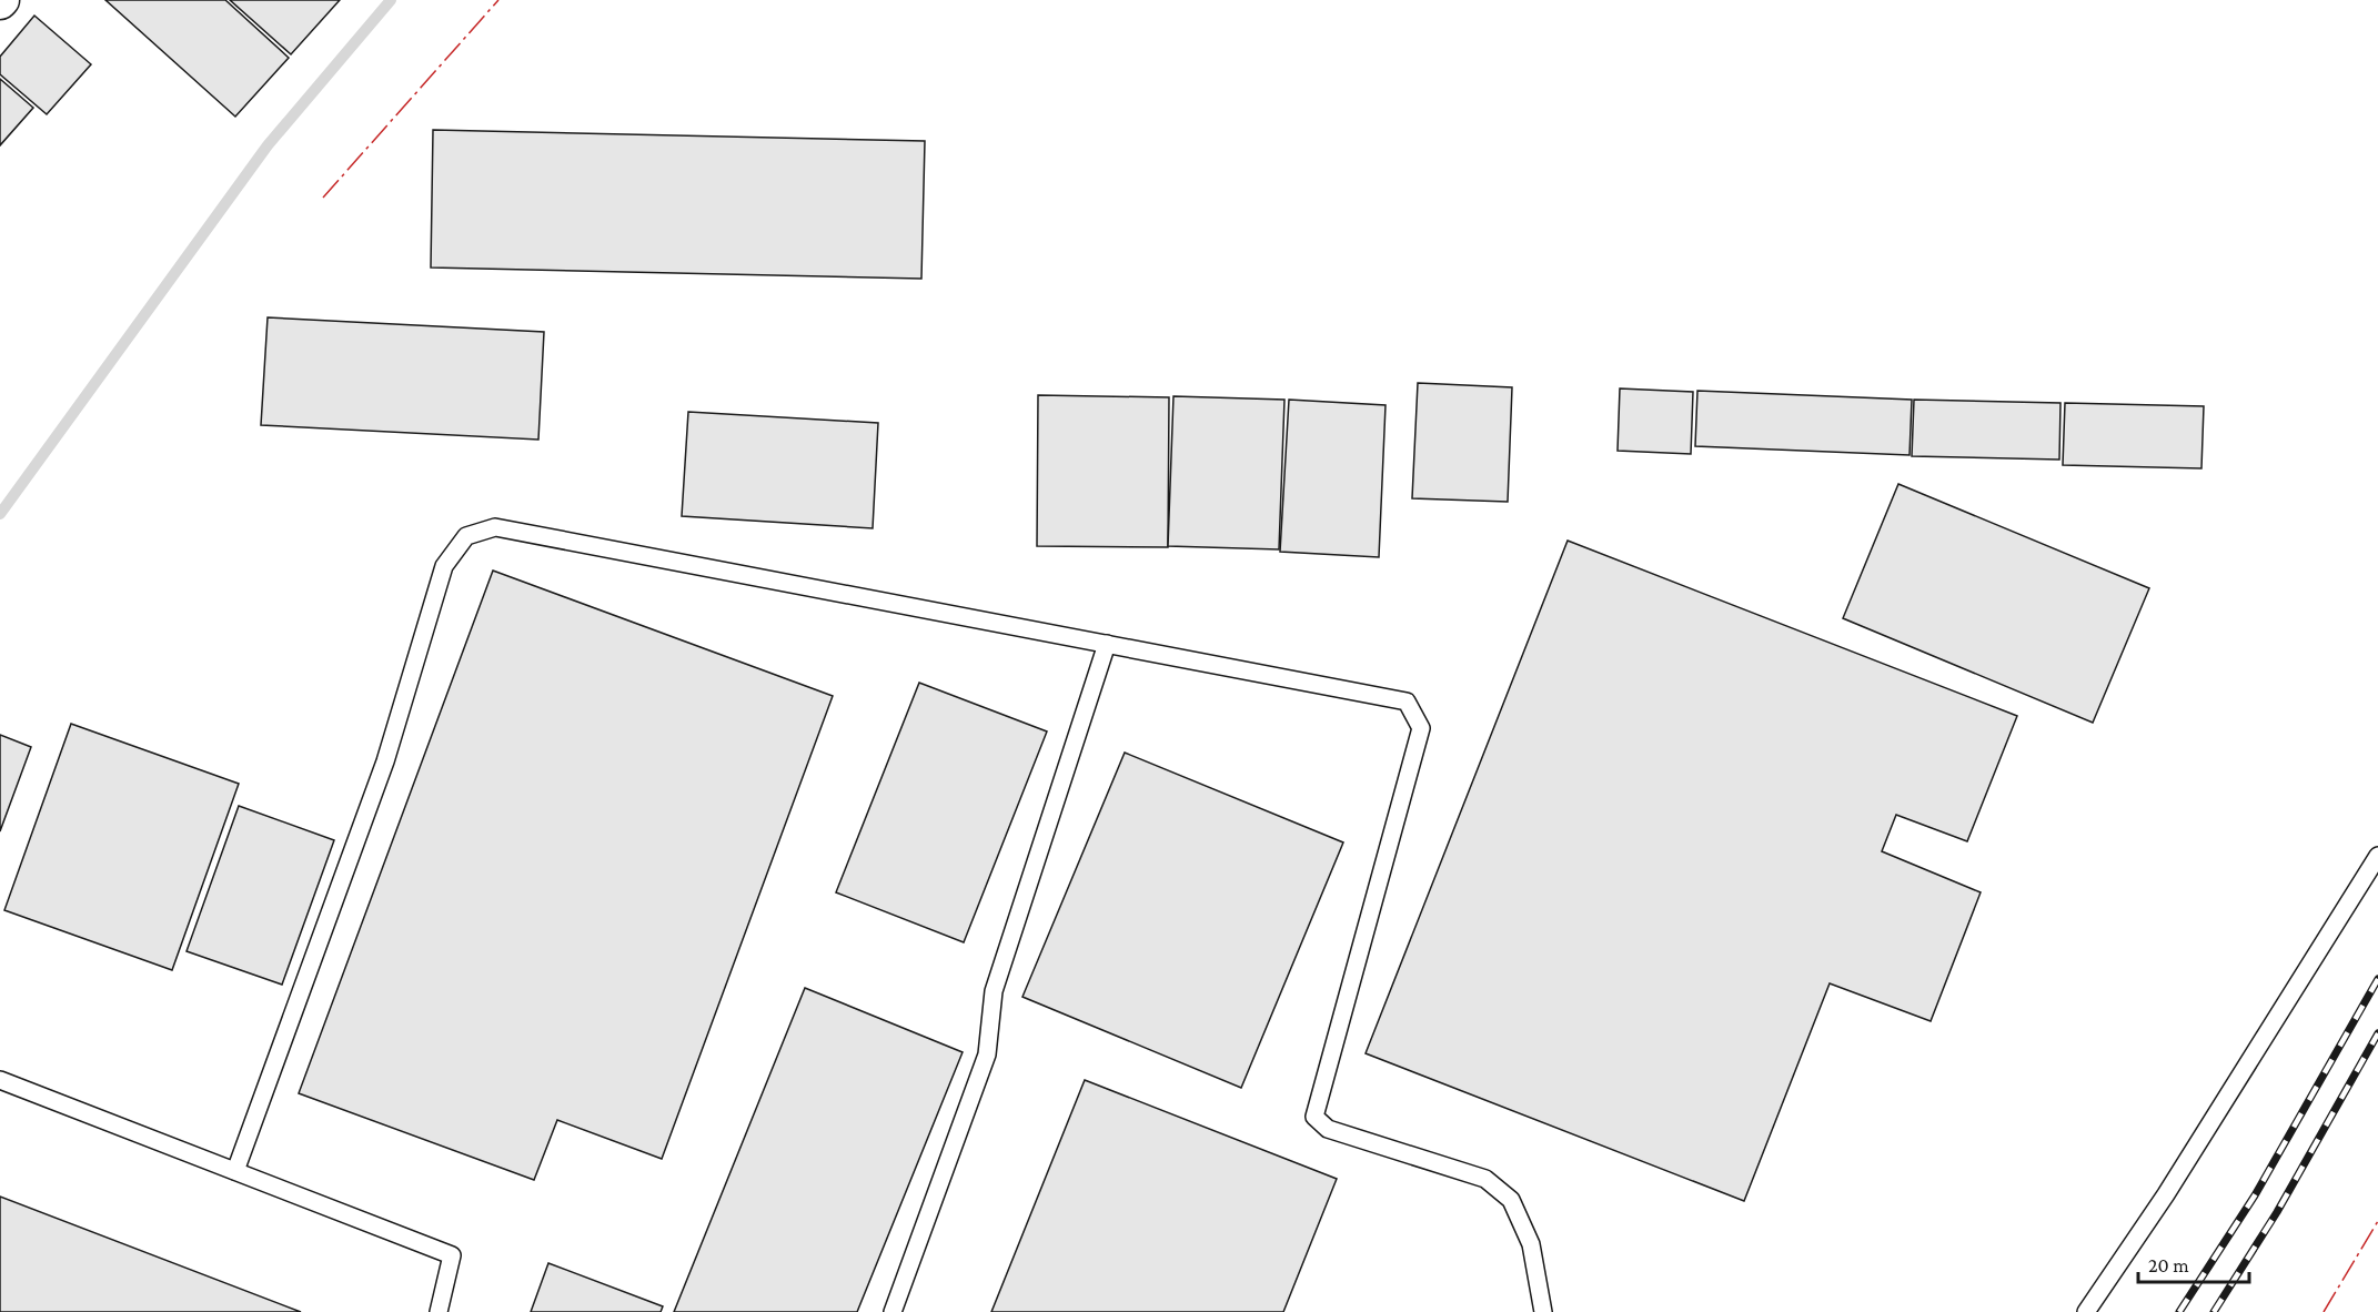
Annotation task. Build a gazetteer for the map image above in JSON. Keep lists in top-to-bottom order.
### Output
{
  "scale_bar": "20 m"
}
